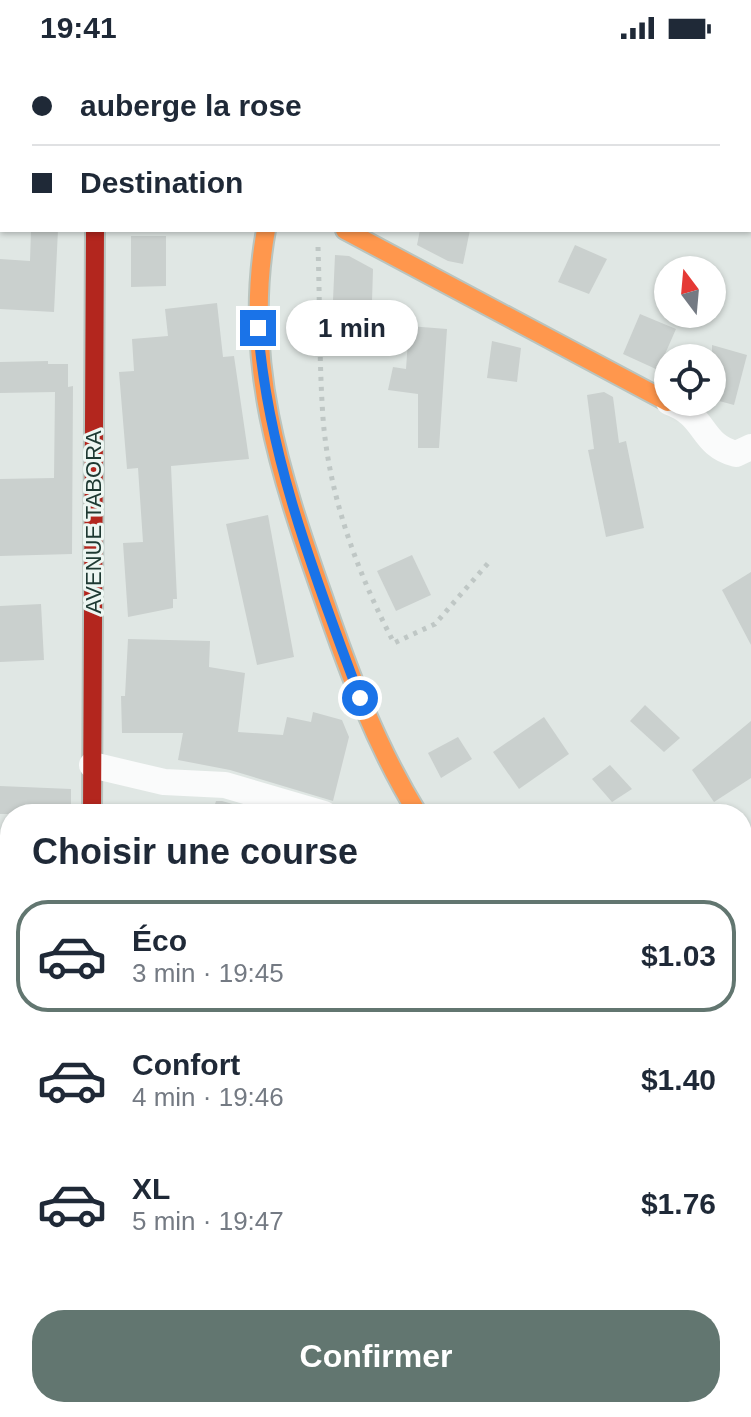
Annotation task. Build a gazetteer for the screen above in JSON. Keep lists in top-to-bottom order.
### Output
{
  "streets": {
    "main road": ["AVENUE TABORA"]
  },
  "north": "top",
  "page": {
    "status": "19:41",
    "banner": ["auberge la rose", "Destination"],
    "bubble": "1 min",
    "heading": "Choisir une course",
    "list": [
      {
        "name": "Éco",
        "note": "3 min · 19:45",
        "value": "$1.03"
      },
      {
        "name": "Confort",
        "note": "4 min · 19:46",
        "value": "$1.40"
      },
      {
        "name": "XL",
        "note": "5 min · 19:47",
        "value": "$1.76"
      }
    ],
    "buttons": "Confirmer"
  }
}
